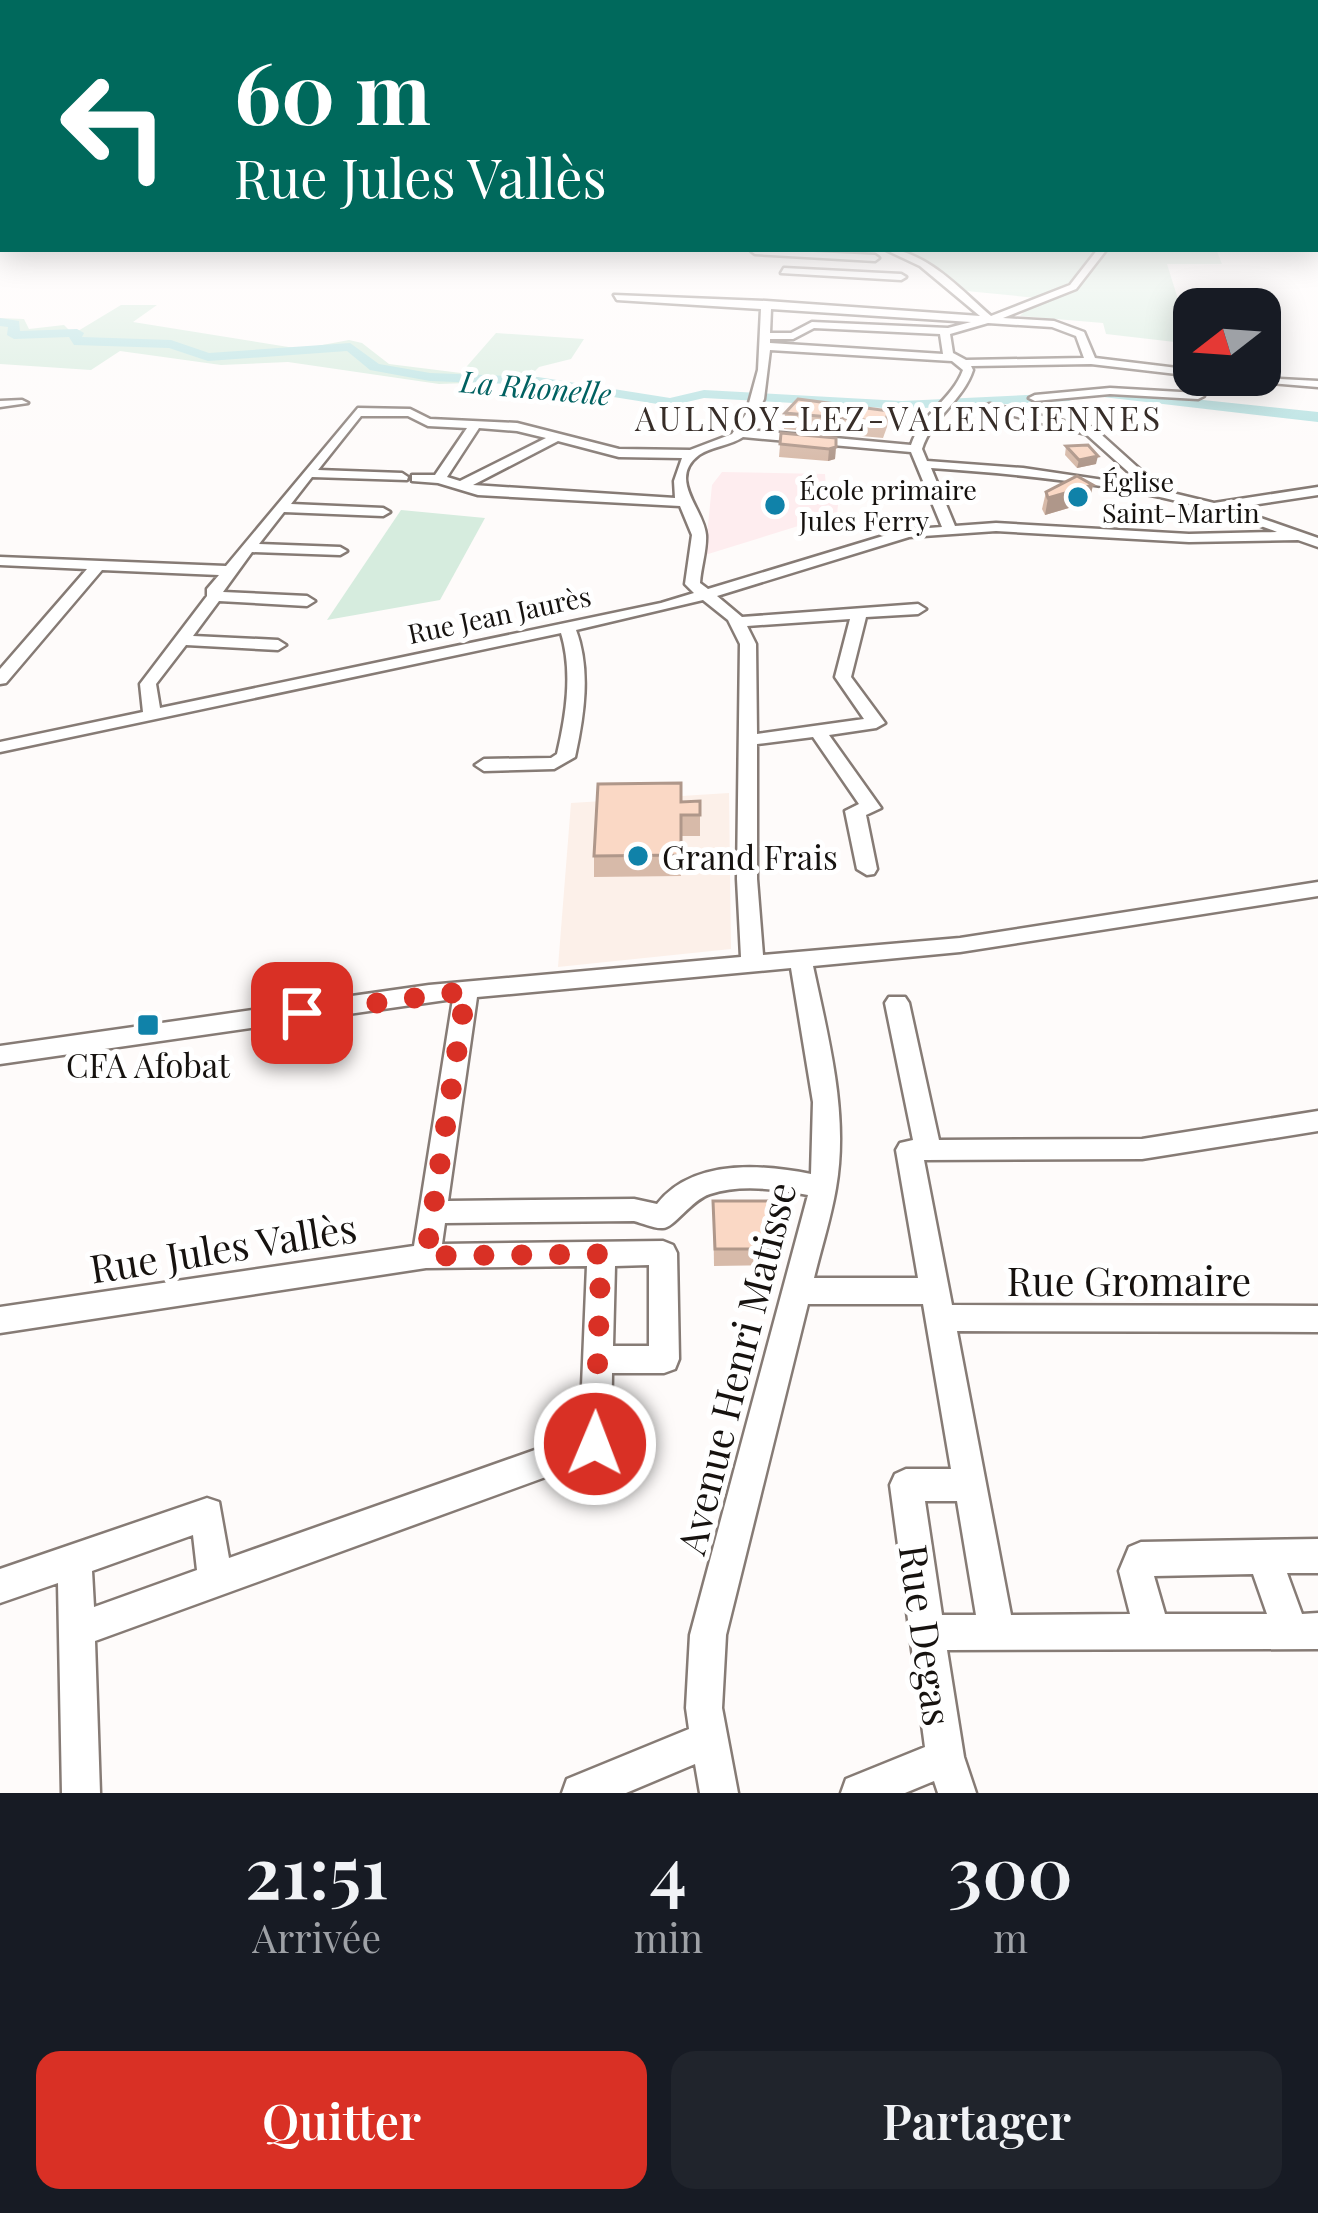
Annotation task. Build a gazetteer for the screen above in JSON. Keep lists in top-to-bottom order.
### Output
{
  "streets": {
    "street": [
      "Rue Jean Jaurès",
      "Rue Jules Vallès",
      "Rue Gromaire",
      "Avenue Henri Matisse",
      "Rue Degas"
    ]
  },
  "crossings": [
    ["Rue Gromaire", "Avenue Henri Matisse"],
    ["Rue Gromaire", "Rue Degas"]
  ],
  "districts": ["AULNOY-LEZ-VALENCIENNES"],
  "water": ["La Rhonelle"],
  "places": {
    "other": ["Église Saint-Martin", "École primaire Jules Ferry", "Grand Frais"],
    "transit": ["CFA Afobat"]
  },
  "north": "left",
  "page": {
    "turn": ["60 m", "Rue Jules Vallès"],
    "eta": [
      "21:51",
      "Arrivée",
      "4",
      "min",
      "300",
      "m"
    ],
    "buttons": ["Quitter", "Partager"]
  }
}
